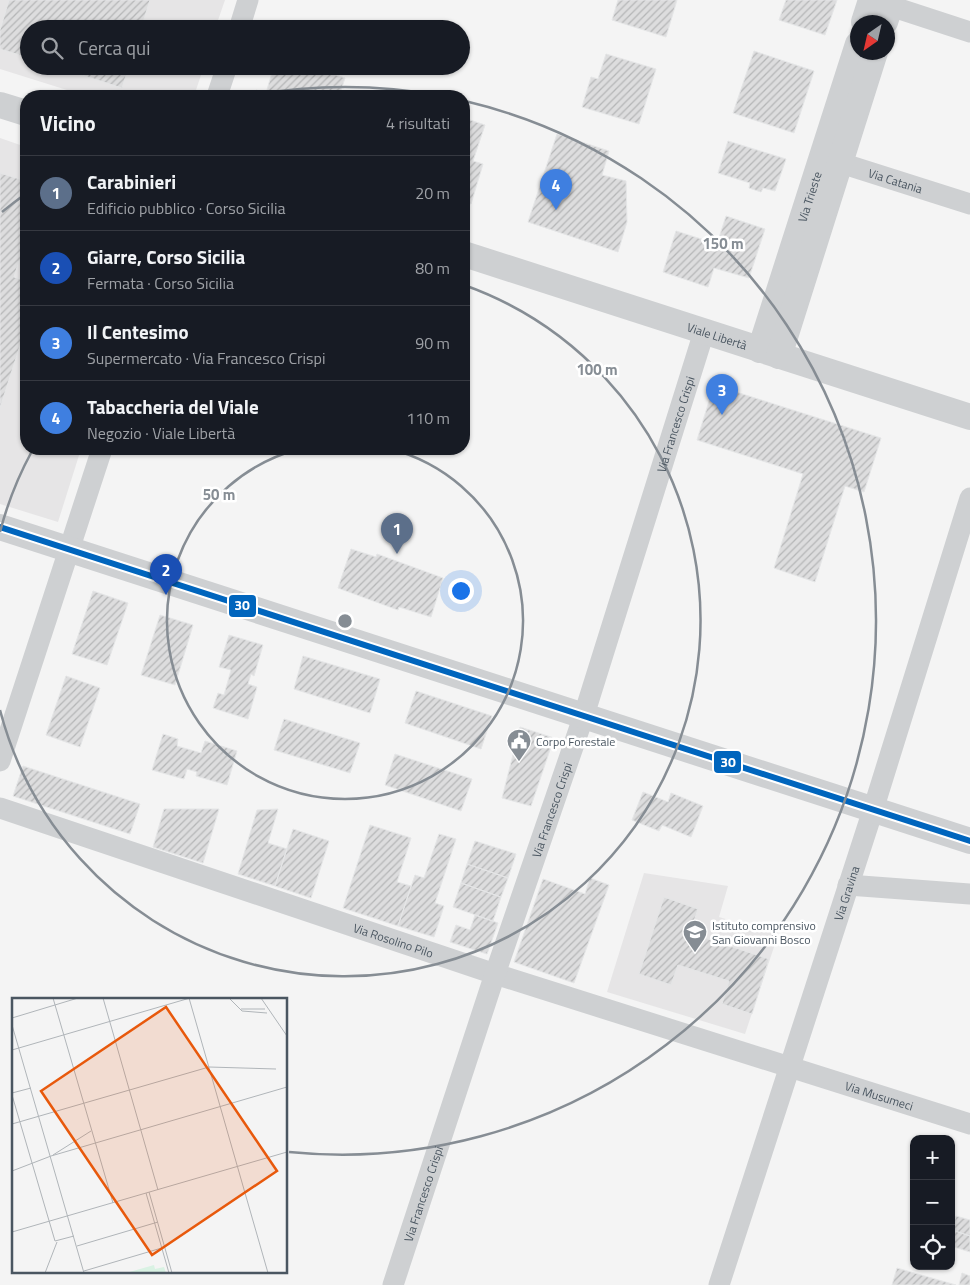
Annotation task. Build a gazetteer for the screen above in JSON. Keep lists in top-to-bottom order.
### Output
{
  "streets": {
    "street": [
      "Via Catania",
      "Via Trieste",
      "Viale Libertà",
      "Via Francesco Crispi",
      "Via Gravina",
      "Via Rosolino Pilo",
      "Via Musumeci"
    ]
  },
  "crossings": [
    ["Via Catania", "Via Trieste"],
    ["Via Trieste", "Viale Libertà"],
    ["Viale Libertà", "Via Francesco Crispi"],
    ["Via Francesco Crispi", "Via Rosolino Pilo"],
    ["Via Gravina", "Via Rosolino Pilo"],
    ["Via Gravina", "Via Musumeci"],
    ["Via Rosolino Pilo", "Via Musumeci"]
  ],
  "places": {
    "public building": ["Corpo Forestale"],
    "school or university": ["Istituto comprensivo San Giovanni Bosco"]
  },
  "lines": ["transit line 30"],
  "north": "bottom left",
  "page": {
    "search": "Cerca qui",
    "heading": ["Vicino", "4 risultati"],
    "list": [
      {
        "mark": "1",
        "name": "Carabinieri",
        "note": "Edificio pubblico · Corso Sicilia",
        "value": "20 m"
      },
      {
        "mark": "2",
        "name": "Giarre, Corso Sicilia",
        "note": "Fermata · Corso Sicilia",
        "value": "80 m"
      },
      {
        "mark": "3",
        "name": "Il Centesimo",
        "note": "Supermercato · Via Francesco Crispi",
        "value": "90 m"
      },
      {
        "mark": "4",
        "name": "Tabaccheria del Viale",
        "note": "Negozio · Viale Libertà",
        "value": "110 m"
      }
    ],
    "pins": [
      "4",
      "3",
      "1",
      "2"
    ],
    "map_buttons": ["+", "−"]
  },
  "rings": ["150 m", "100 m", "50 m"]
}
